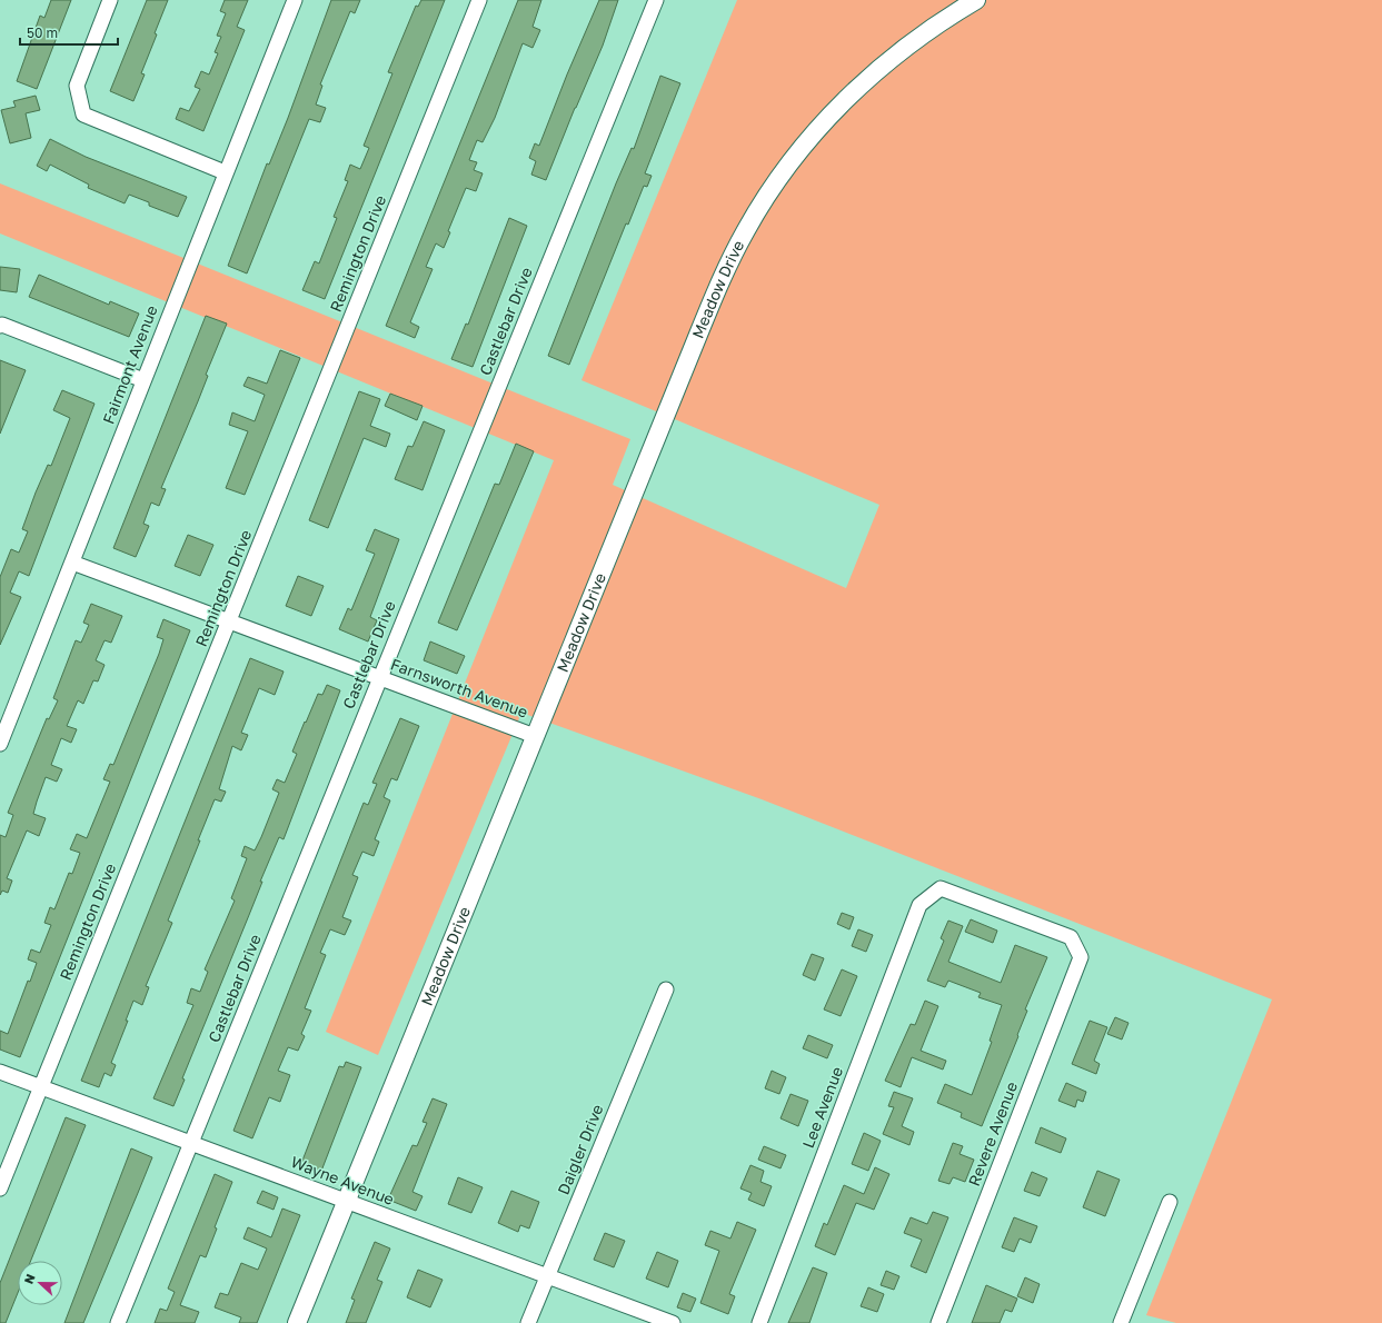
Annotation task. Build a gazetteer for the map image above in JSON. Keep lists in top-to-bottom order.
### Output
{
  "streets": {
    "street": [
      "Remington Drive",
      "Meadow Drive",
      "Castlebar Drive",
      "Fairmont Avenue",
      "Farnsworth Avenue",
      "Lee Avenue",
      "Revere Avenue",
      "Daigler Drive",
      "Wayne Avenue"
    ]
  },
  "crossings": [
    ["Remington Drive", "Farnsworth Avenue"],
    ["Remington Drive", "Wayne Avenue"],
    ["Meadow Drive", "Farnsworth Avenue"],
    ["Meadow Drive", "Wayne Avenue"],
    ["Castlebar Drive", "Farnsworth Avenue"],
    ["Castlebar Drive", "Wayne Avenue"],
    ["Fairmont Avenue", "Farnsworth Avenue"],
    ["Lee Avenue", "Revere Avenue"],
    ["Daigler Drive", "Wayne Avenue"]
  ],
  "scale_bar": "50 m",
  "north": "left"
}
